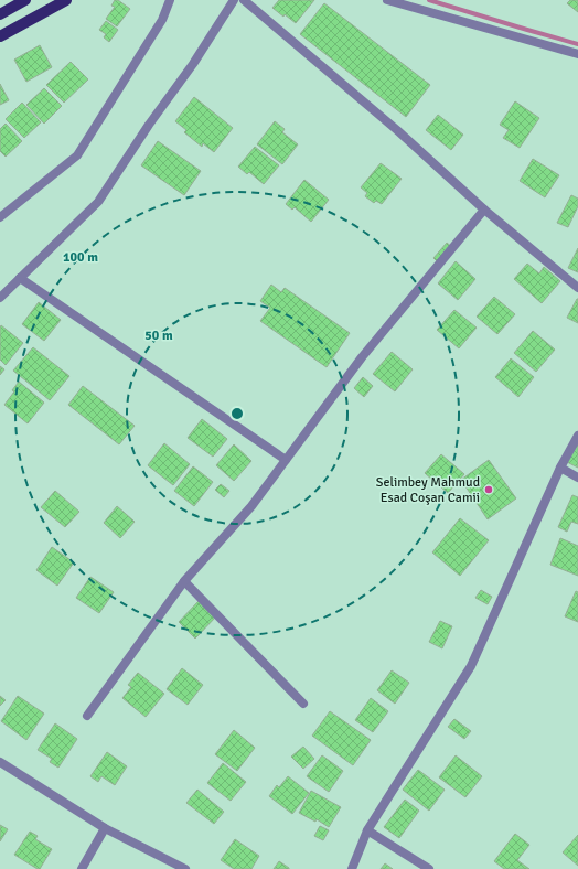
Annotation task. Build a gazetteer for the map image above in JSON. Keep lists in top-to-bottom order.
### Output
{
  "places": ["Selimbey Mahmud Esad Coşan Camii"],
  "rings": ["100 m", "50 m"]
}
